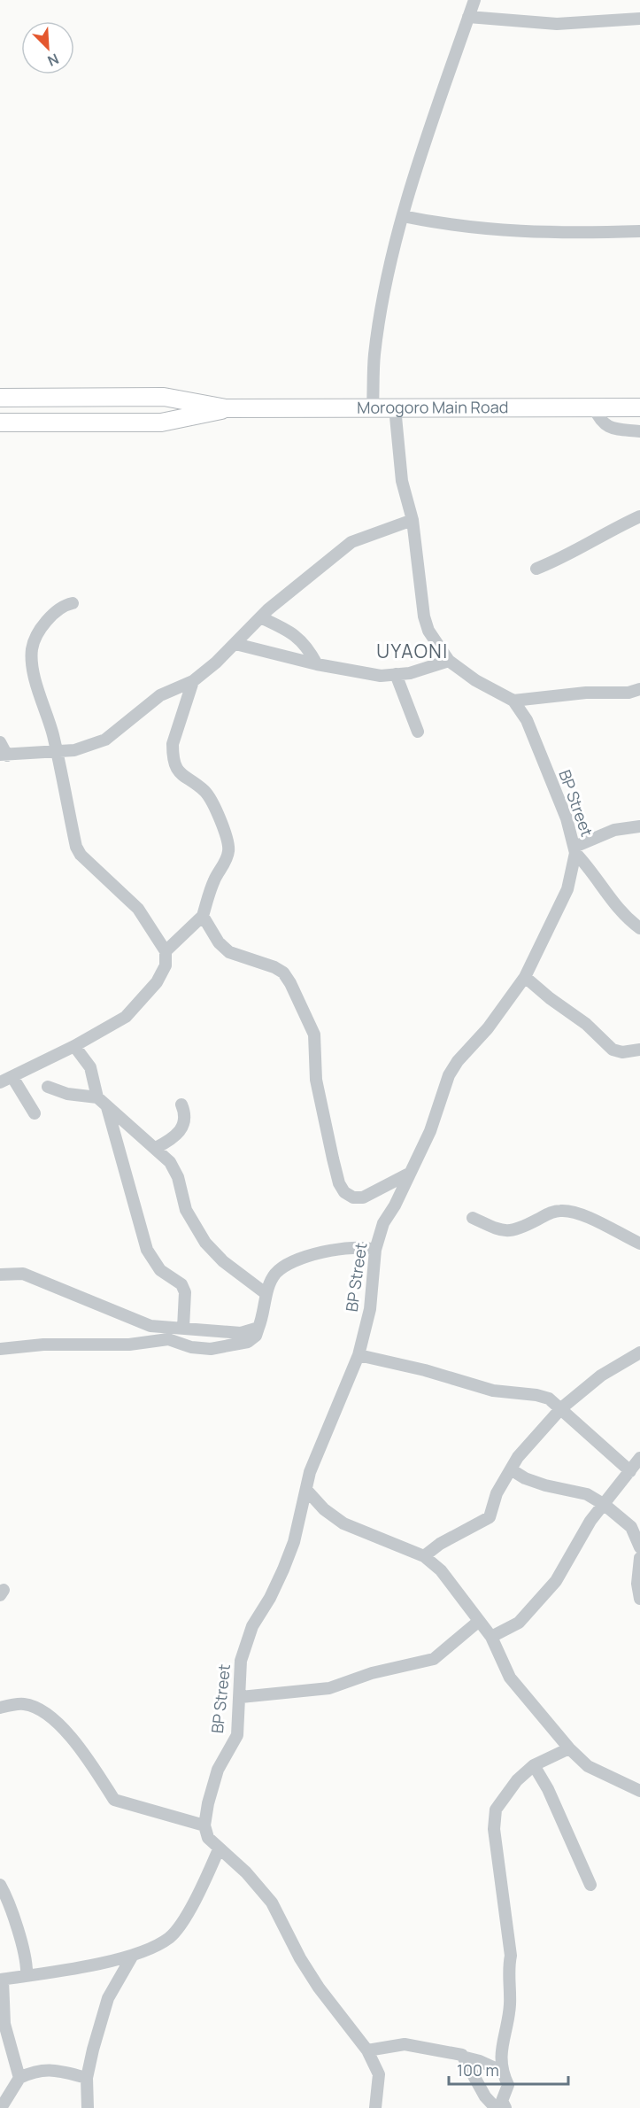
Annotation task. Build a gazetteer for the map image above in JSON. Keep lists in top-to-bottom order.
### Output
{
  "streets": {
    "highway": ["Morogoro Main Road"],
    "street": ["BP Street"]
  },
  "districts": ["UYAONI"],
  "scale_bar": "100 m",
  "north": "bottom right"
}
